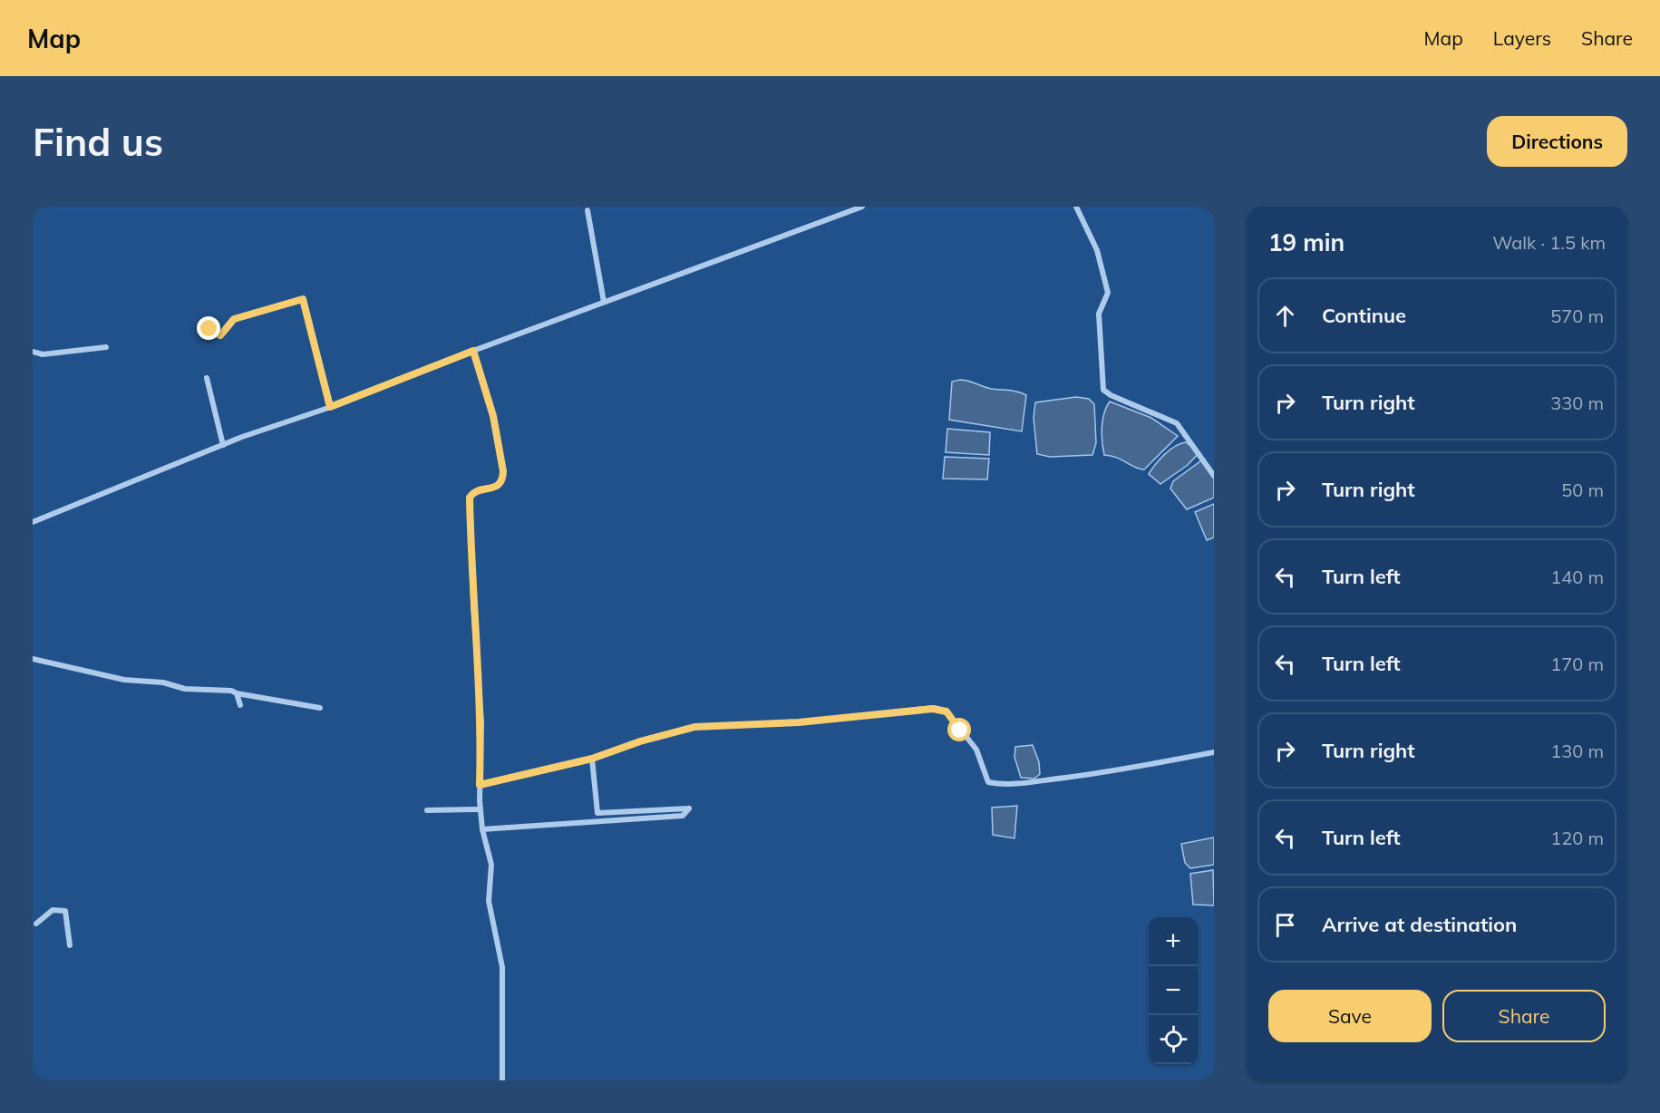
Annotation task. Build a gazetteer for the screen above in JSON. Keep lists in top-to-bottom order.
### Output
{
  "page": {
    "header": "Map",
    "nav": ["Map", "Layers", "Share"],
    "buttons": [
      "Directions",
      ["Save", "Share"]
    ],
    "title": "Find us",
    "heading": ["19 min", "Walk · 1.5 km"],
    "list": [
      ["Continue", "570 m"],
      ["Turn right", "330 m"],
      ["Turn right", "50 m"],
      ["Turn left", "140 m"],
      ["Turn left", "170 m"],
      ["Turn right", "130 m"],
      ["Turn left", "120 m"],
      "Arrive at destination"
    ],
    "map_buttons": ["+", "−"]
  }
}
